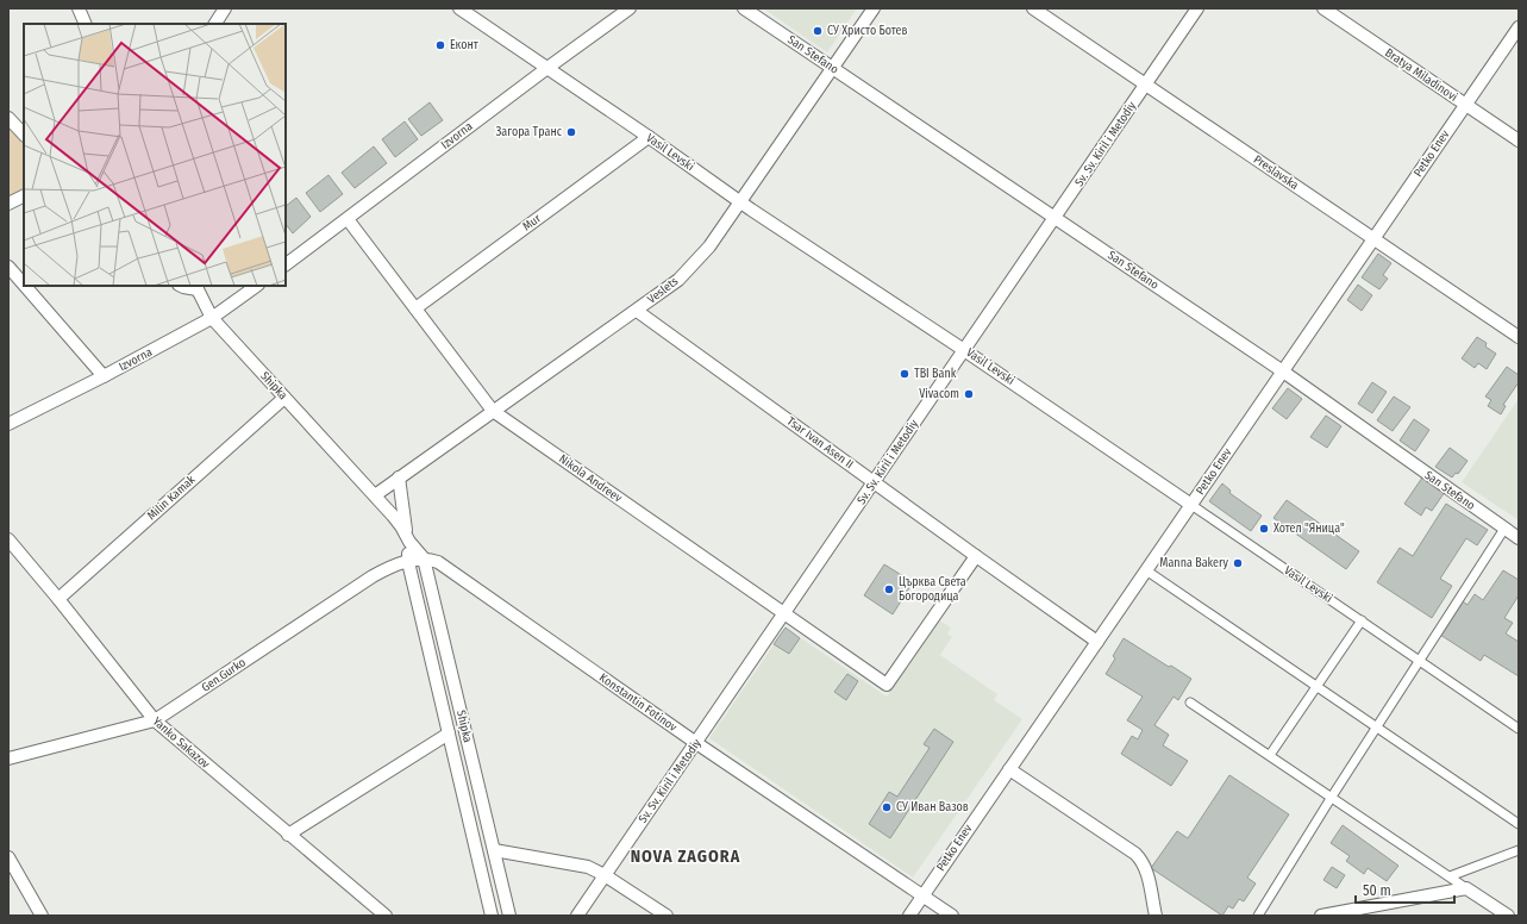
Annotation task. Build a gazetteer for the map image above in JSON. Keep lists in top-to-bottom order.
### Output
{
  "streets": {
    "street": [
      "San Stefano",
      "Bratya Miladinovi",
      "Izvorna",
      "Sv. Sv. Kiril i Metodiy",
      "Vasil Levski",
      "Petko Enev",
      "Preslavska",
      "Mur",
      "Veslets",
      "Shipka",
      "Tsar Ivan Asen II",
      "Nikola Andreev",
      "Milin Kamak",
      "Gen.Gurko",
      "Konstantin Fotinov",
      "Yanko Sakazov"
    ]
  },
  "crossings": [
    ["San Stefano", "Sv. Sv. Kiril i Metodiy"],
    ["San Stefano", "Petko Enev"],
    ["San Stefano", "Veslets"],
    ["Bratya Miladinovi", "Petko Enev"],
    ["Izvorna", "Vasil Levski"],
    ["Izvorna", "Shipka"],
    ["Izvorna", "Nikola Andreev"],
    ["Sv. Sv. Kiril i Metodiy", "Vasil Levski"],
    ["Sv. Sv. Kiril i Metodiy", "Preslavska"],
    ["Sv. Sv. Kiril i Metodiy", "Tsar Ivan Asen II"],
    ["Sv. Sv. Kiril i Metodiy", "Nikola Andreev"],
    ["Sv. Sv. Kiril i Metodiy", "Konstantin Fotinov"],
    ["Vasil Levski", "Petko Enev"],
    ["Vasil Levski", "Mur"],
    ["Vasil Levski", "Veslets"],
    ["Petko Enev", "Preslavska"],
    ["Petko Enev", "Tsar Ivan Asen II"],
    ["Petko Enev", "Konstantin Fotinov"],
    ["Mur", "Nikola Andreev"],
    ["Veslets", "Shipka"],
    ["Veslets", "Tsar Ivan Asen II"],
    ["Veslets", "Nikola Andreev"],
    ["Shipka", "Milin Kamak"],
    ["Shipka", "Gen.Gurko"],
    ["Shipka", "Konstantin Fotinov"],
    ["Tsar Ivan Asen II", "Nikola Andreev"],
    ["Milin Kamak", "Yanko Sakazov"],
    ["Gen.Gurko", "Konstantin Fotinov"],
    ["Gen.Gurko", "Yanko Sakazov"]
  ],
  "districts": ["NOVA ZAGORA"],
  "places": [
    "СУ Христо Ботев",
    "Еконт",
    "Загора Транс",
    "TBI Bank",
    "Vivacom",
    "Хотел \"Яница\"",
    "Manna Bakery",
    "Църква Света Богородица",
    "СУ Иван Вазов"
  ],
  "scale_bar": "50 m"
}
